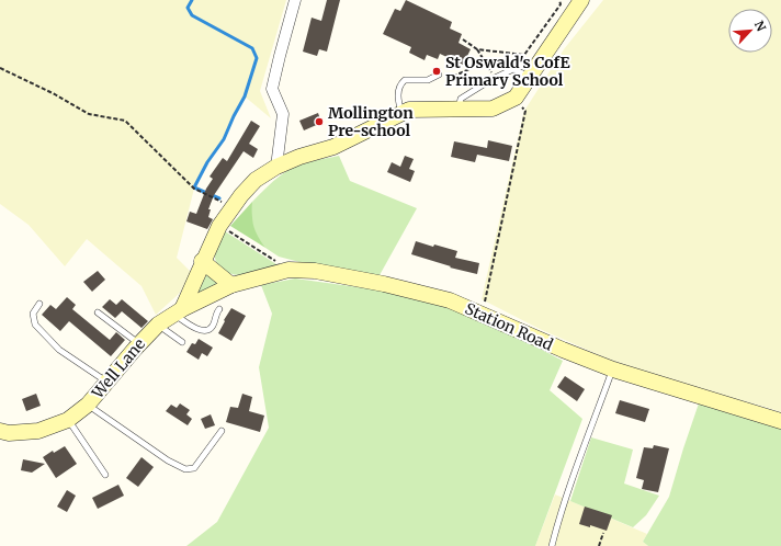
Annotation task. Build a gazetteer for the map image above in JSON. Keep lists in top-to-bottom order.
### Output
{
  "streets": {
    "street": ["Station Road", "Well Lane"]
  },
  "crossings": [
    ["Station Road", "Well Lane"]
  ],
  "places": ["St Oswald's CofE Primary School", "Mollington Pre-school"],
  "north": "top right"
}
